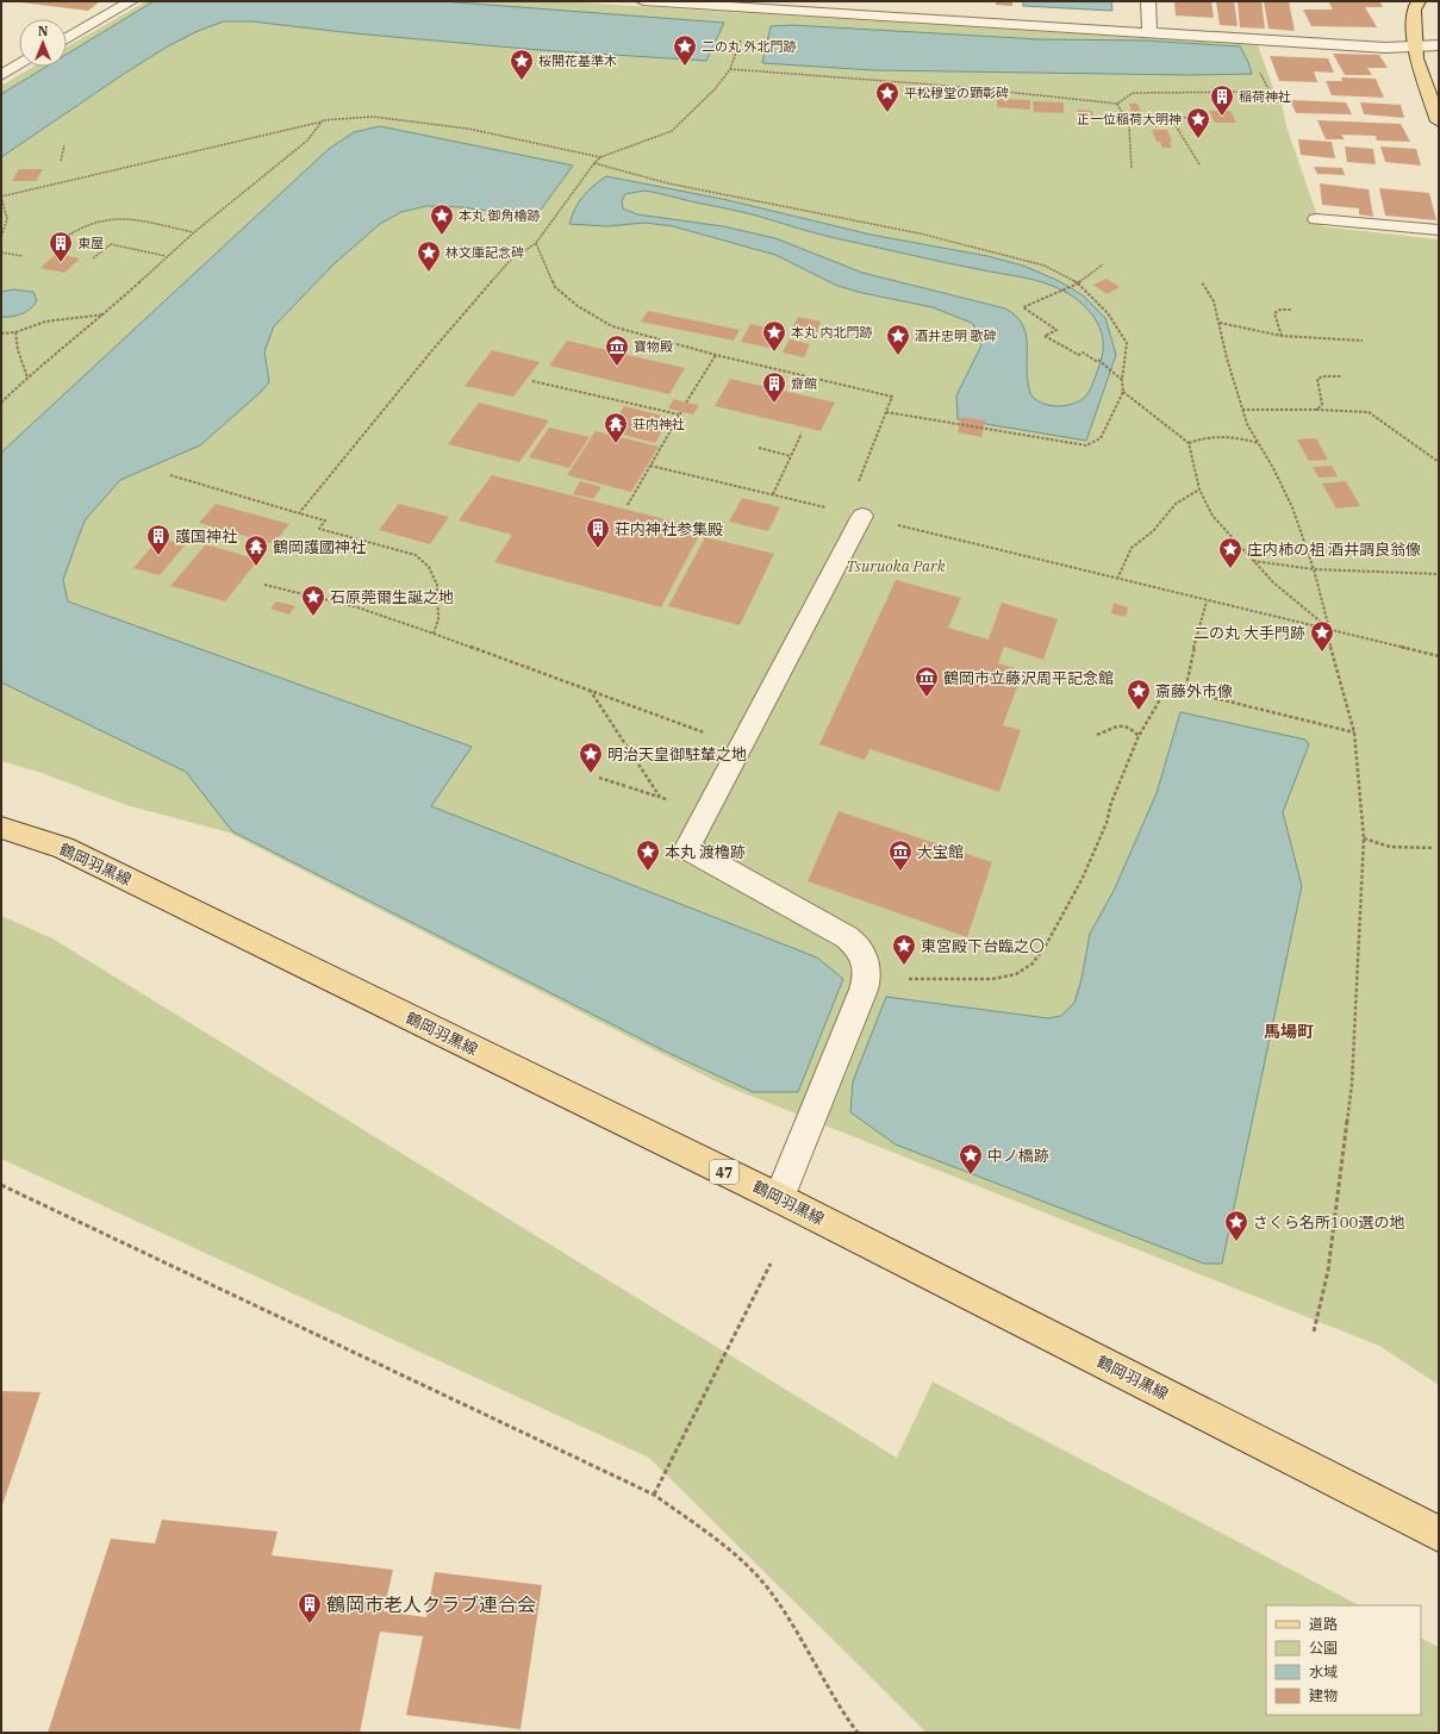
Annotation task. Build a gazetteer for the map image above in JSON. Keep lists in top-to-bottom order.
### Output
{
  "streets": {
    "main road": ["鶴岡羽黒線", "47"]
  },
  "districts": ["馬場町"],
  "parks": ["Tsuruoka Park"],
  "places": {
    "place": [
      "二の丸 外北門跡",
      "桜開花基準木",
      "平松穆堂の顕彰碑",
      "正一位稲荷大明神",
      "本丸 御角櫓跡",
      "林文庫記念碑",
      "本丸 内北門跡",
      "酒井忠明 歌碑",
      "庄内柿の祖 酒井調良翁像",
      "石原莞爾生誕之地",
      "二の丸 大手門跡",
      "斎藤外市像",
      "明治天皇御駐輦之地",
      "本丸 渡櫓跡",
      "東宮殿下台臨之〇",
      "中ノ橋跡",
      "さくら名所100選の地"
    ],
    "building": [
      "稲荷神社",
      "東屋",
      "齋館",
      "荘内神社参集殿",
      "護国神社",
      "鶴岡市老人クラブ連合会"
    ],
    "museum": ["寶物殿", "鶴岡市立藤沢周平記念館", "大宝館"],
    "temple": ["荘内神社", "鶴岡護國神社"]
  },
  "legend": [
    "道路",
    "公園",
    "水域",
    "建物"
  ],
  "north": "top"
}
